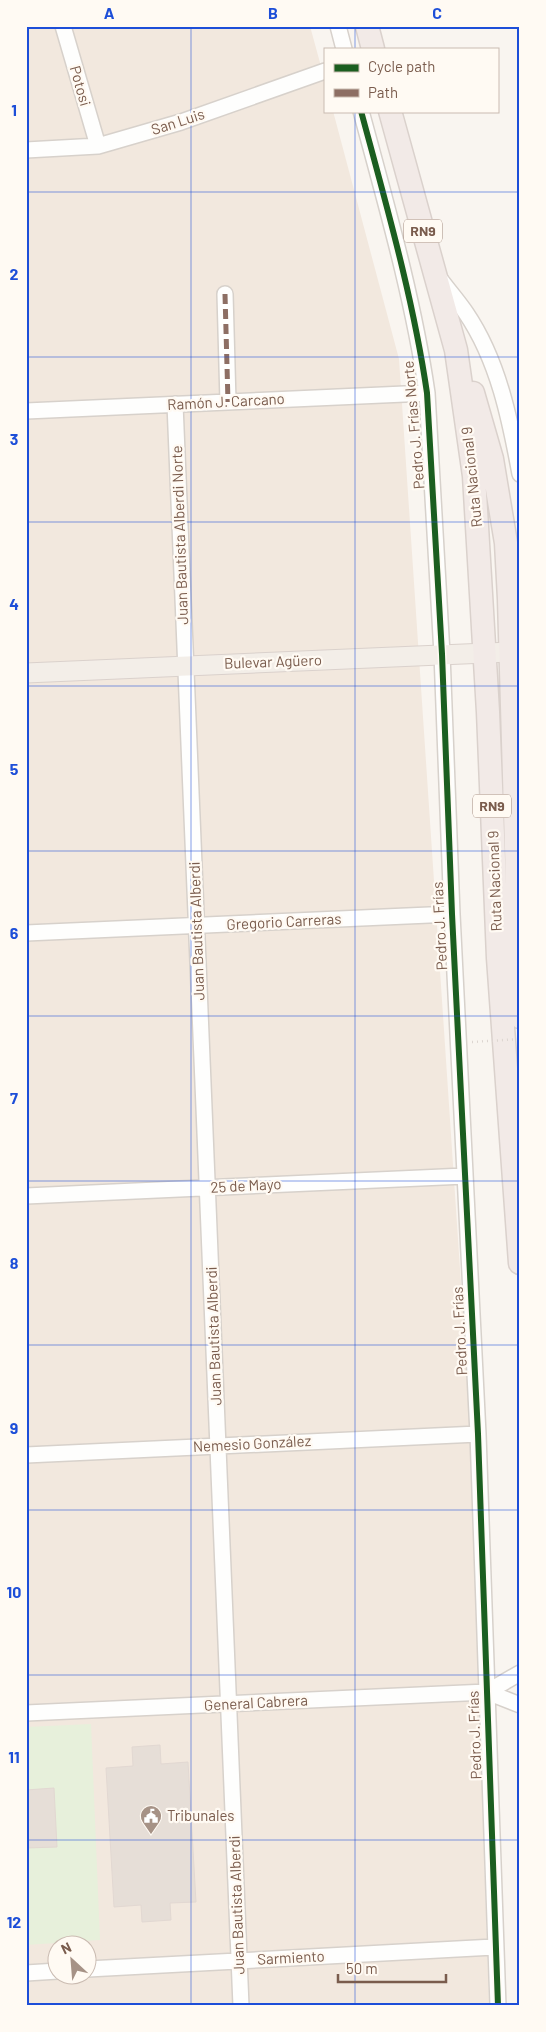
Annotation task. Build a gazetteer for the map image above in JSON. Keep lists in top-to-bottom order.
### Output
{
  "streets": {
    "highway": ["RN9", "Ruta Nacional 9"],
    "main road": ["Bulevar Agüero"],
    "street": [
      "Potosi",
      "San Luis",
      "Ramón J. Carcano",
      "Pedro J. Frías Norte",
      "Juan Bautista Alberdi Norte",
      "Gregorio Carreras",
      "Pedro J. Frías",
      "Juan Bautista Alberdi",
      "25 de Mayo",
      "Nemesio González",
      "General Cabrera",
      "Sarmiento"
    ]
  },
  "crossings": [
    ["Potosi", "San Luis"],
    ["Ramón J. Carcano", "Pedro J. Frías Norte"],
    ["Ramón J. Carcano", "Juan Bautista Alberdi Norte"],
    ["Pedro J. Frías Norte", "Bulevar Agüero"],
    ["Pedro J. Frías Norte", "Pedro J. Frías"],
    ["Ruta Nacional 9", "Bulevar Agüero"],
    ["Juan Bautista Alberdi Norte", "Bulevar Agüero"],
    ["Juan Bautista Alberdi Norte", "Juan Bautista Alberdi"],
    ["Bulevar Agüero", "Pedro J. Frías"],
    ["Bulevar Agüero", "Juan Bautista Alberdi"],
    ["Gregorio Carreras", "Pedro J. Frías"],
    ["Gregorio Carreras", "Juan Bautista Alberdi"],
    ["Pedro J. Frías", "25 de Mayo"],
    ["Pedro J. Frías", "Nemesio González"],
    ["Pedro J. Frías", "General Cabrera"],
    ["Pedro J. Frías", "Sarmiento"],
    ["Juan Bautista Alberdi", "25 de Mayo"],
    ["Juan Bautista Alberdi", "Nemesio González"],
    ["Juan Bautista Alberdi", "General Cabrera"],
    ["Juan Bautista Alberdi", "Sarmiento"]
  ],
  "places": {
    "public building": ["Tribunales"]
  },
  "legend": ["Cycle path", "Path"],
  "scale_bar": "50 m",
  "north": "top left",
  "grid": {
    "columns": ["A", "B", "C"],
    "rows": [
      "1",
      "2",
      "3",
      "4",
      "5",
      "6",
      "7",
      "8",
      "9",
      "10",
      "11",
      "12"
    ]
  }
}
